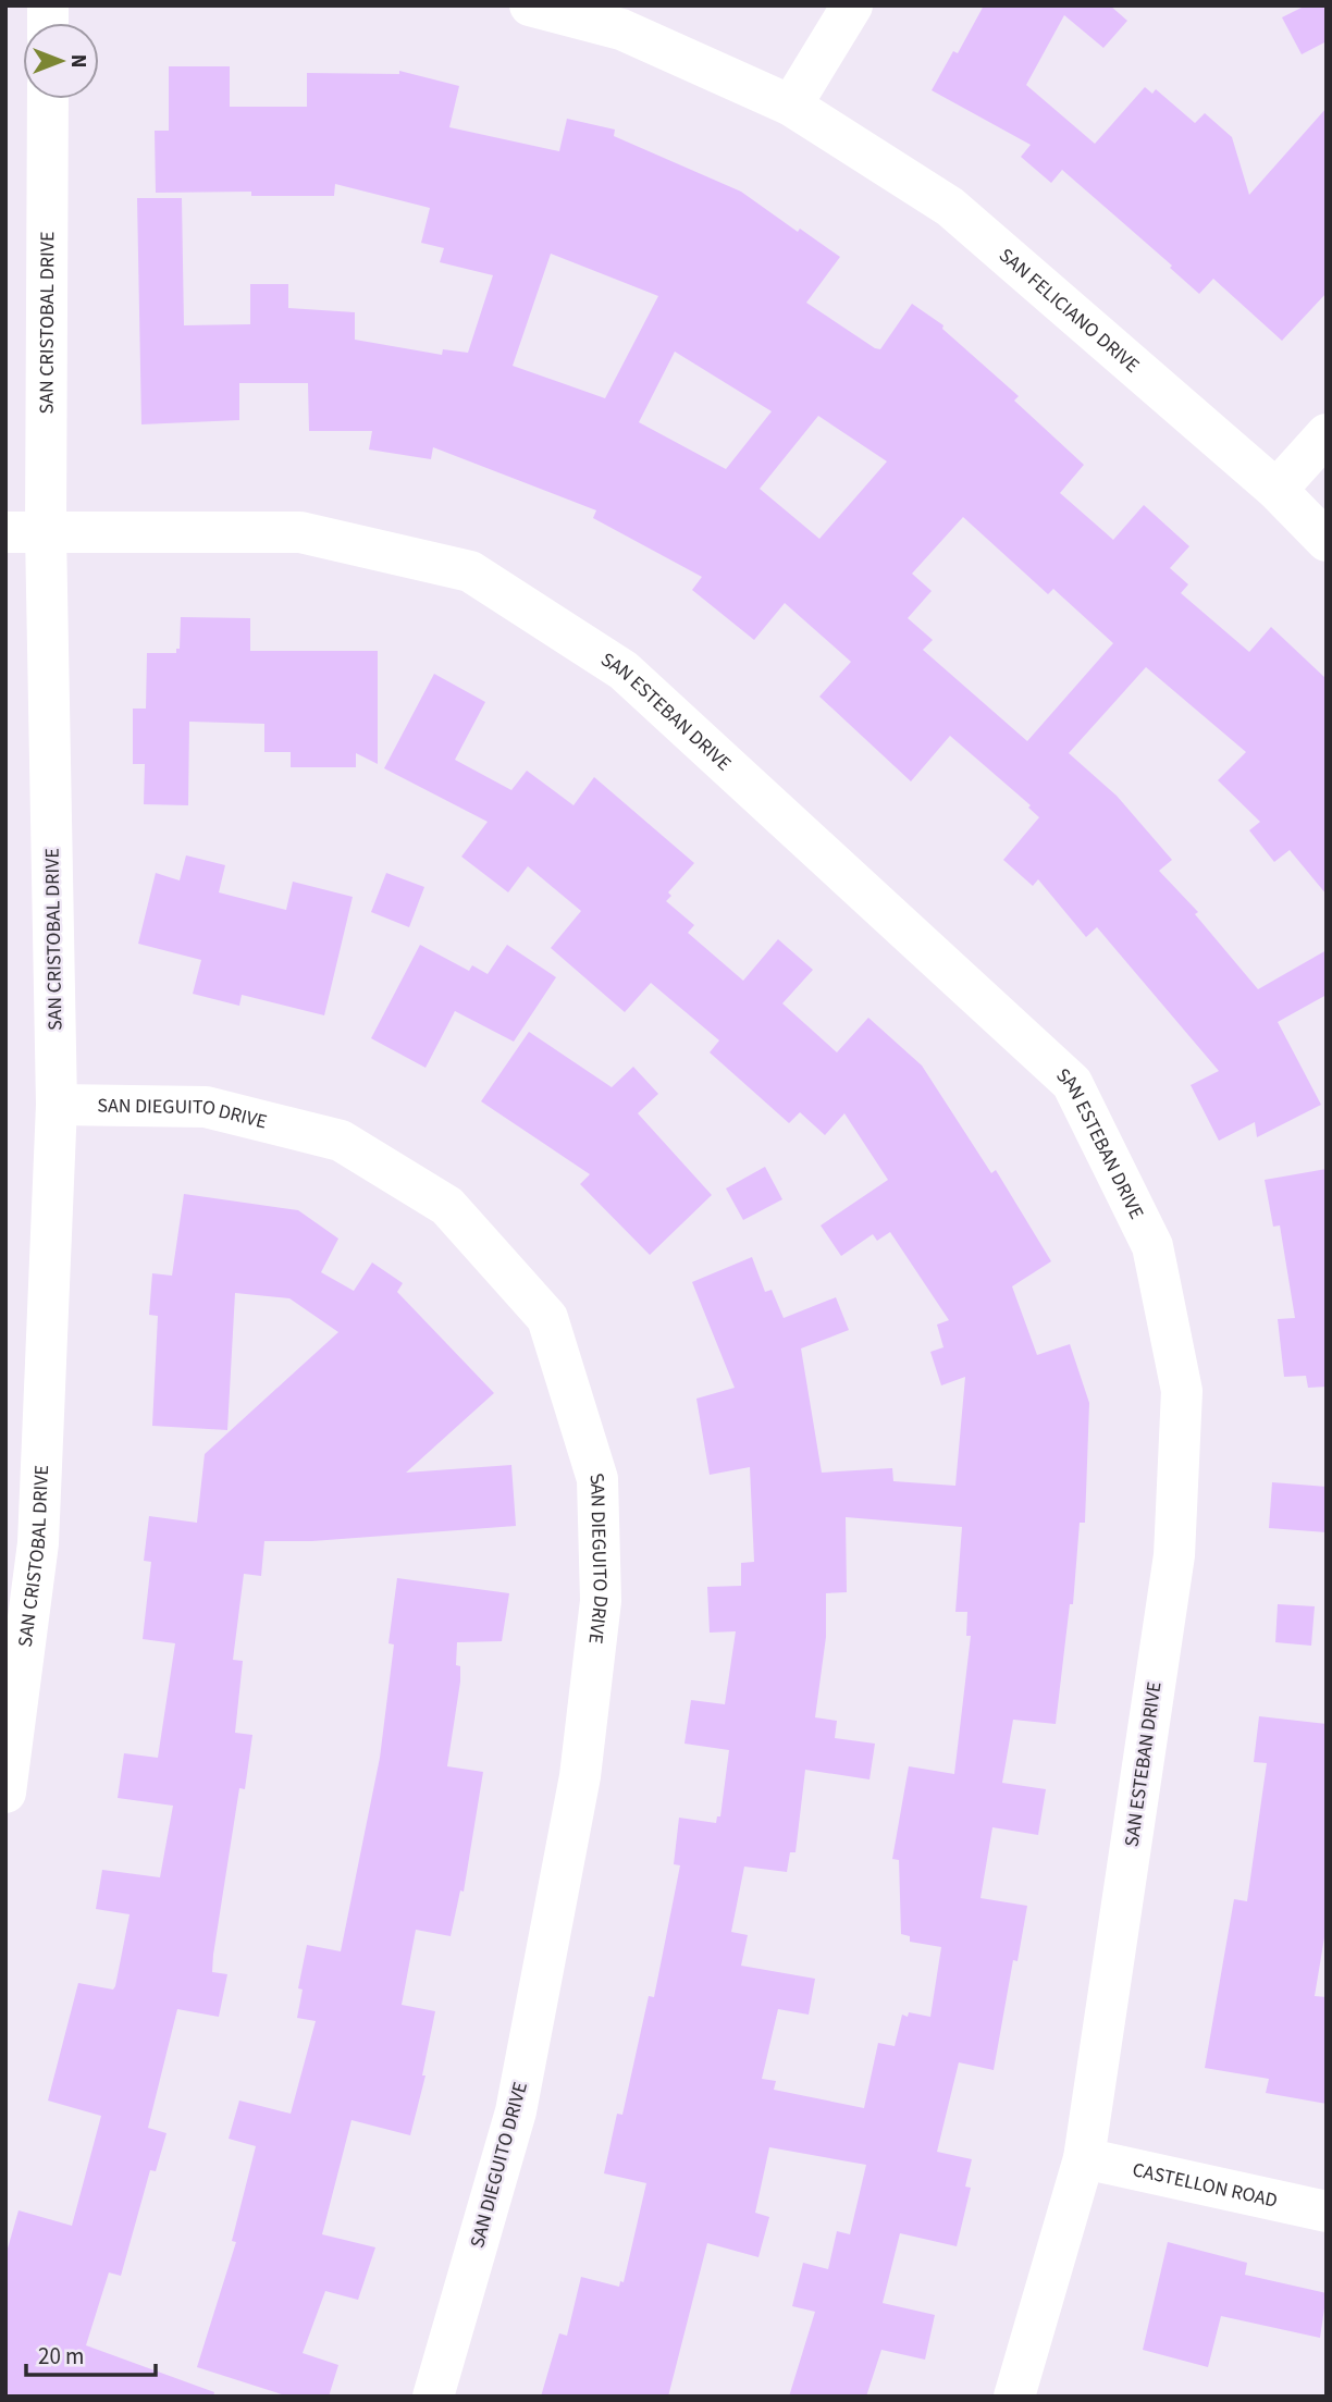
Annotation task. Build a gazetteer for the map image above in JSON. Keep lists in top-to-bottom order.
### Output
{
  "streets": {
    "street": [
      "SAN FELICIANO DRIVE",
      "SAN CRISTOBAL DRIVE",
      "SAN ESTEBAN DRIVE",
      "SAN DIEGUITO DRIVE",
      "CASTELLON ROAD"
    ]
  },
  "crossings": [
    ["SAN CRISTOBAL DRIVE", "SAN ESTEBAN DRIVE"],
    ["SAN CRISTOBAL DRIVE", "SAN DIEGUITO DRIVE"],
    ["SAN ESTEBAN DRIVE", "CASTELLON ROAD"]
  ],
  "scale_bar": "20 m",
  "north": "right"
}
